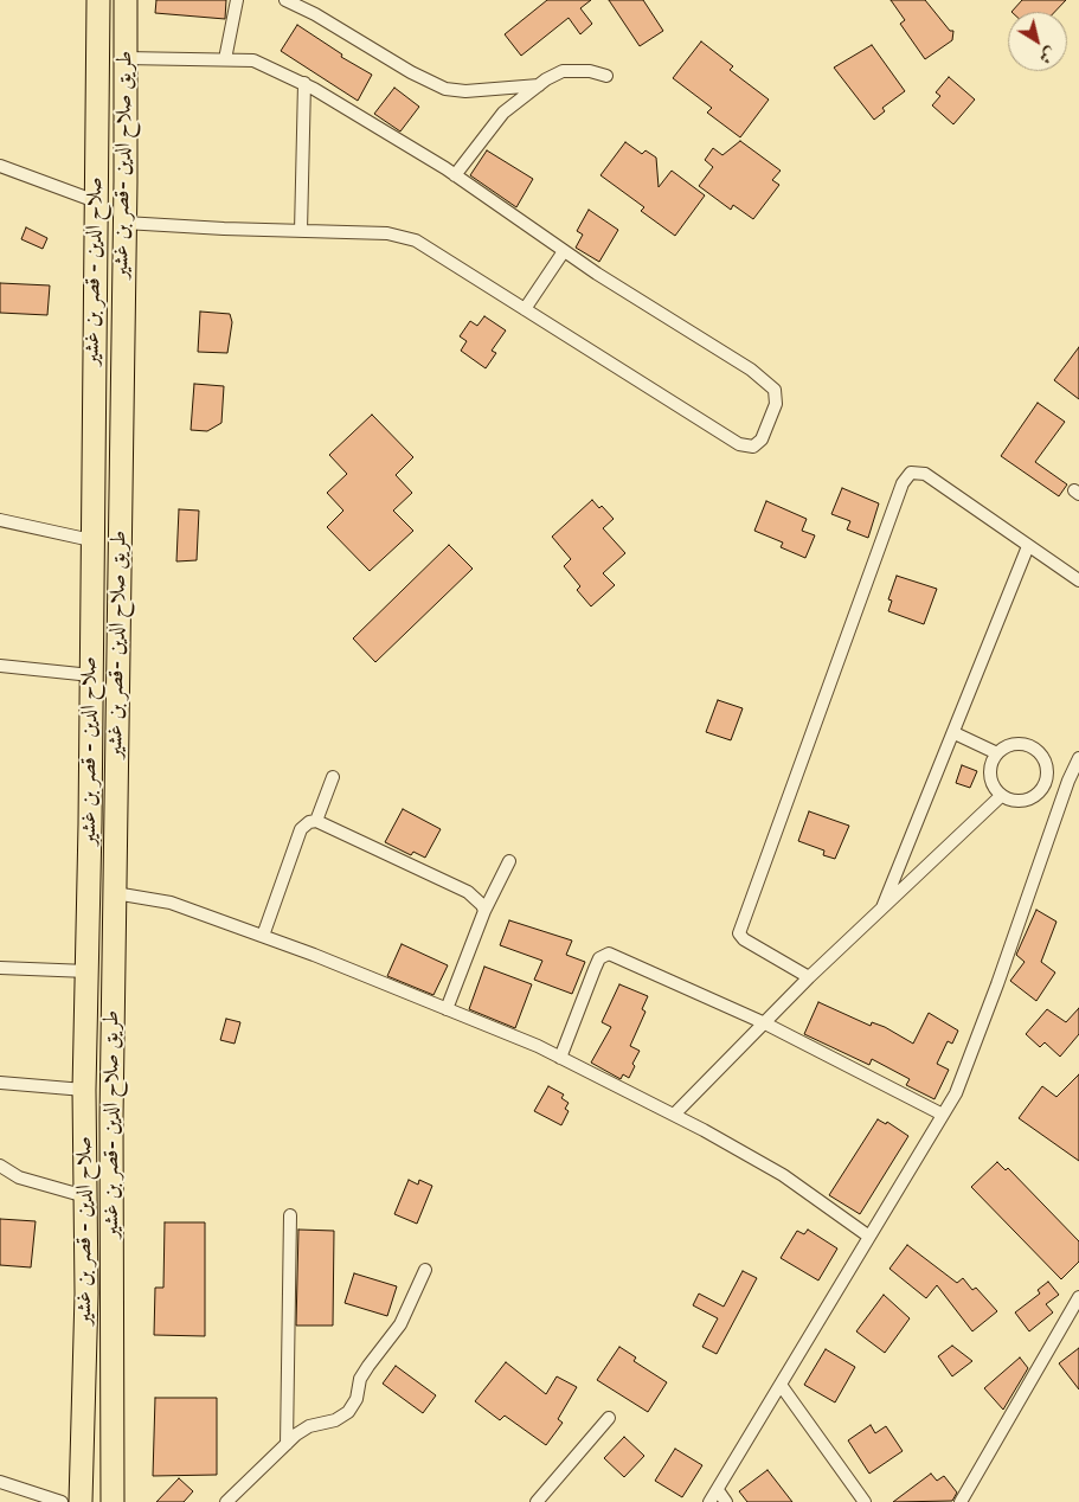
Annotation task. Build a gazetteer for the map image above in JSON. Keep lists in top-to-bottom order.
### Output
{
  "streets": {
    "highway": ["طريق صلاح الدين -قصر بن غشير", "صلاح الدين - قصر بن غشير"]
  },
  "north": "bottom right"
}
